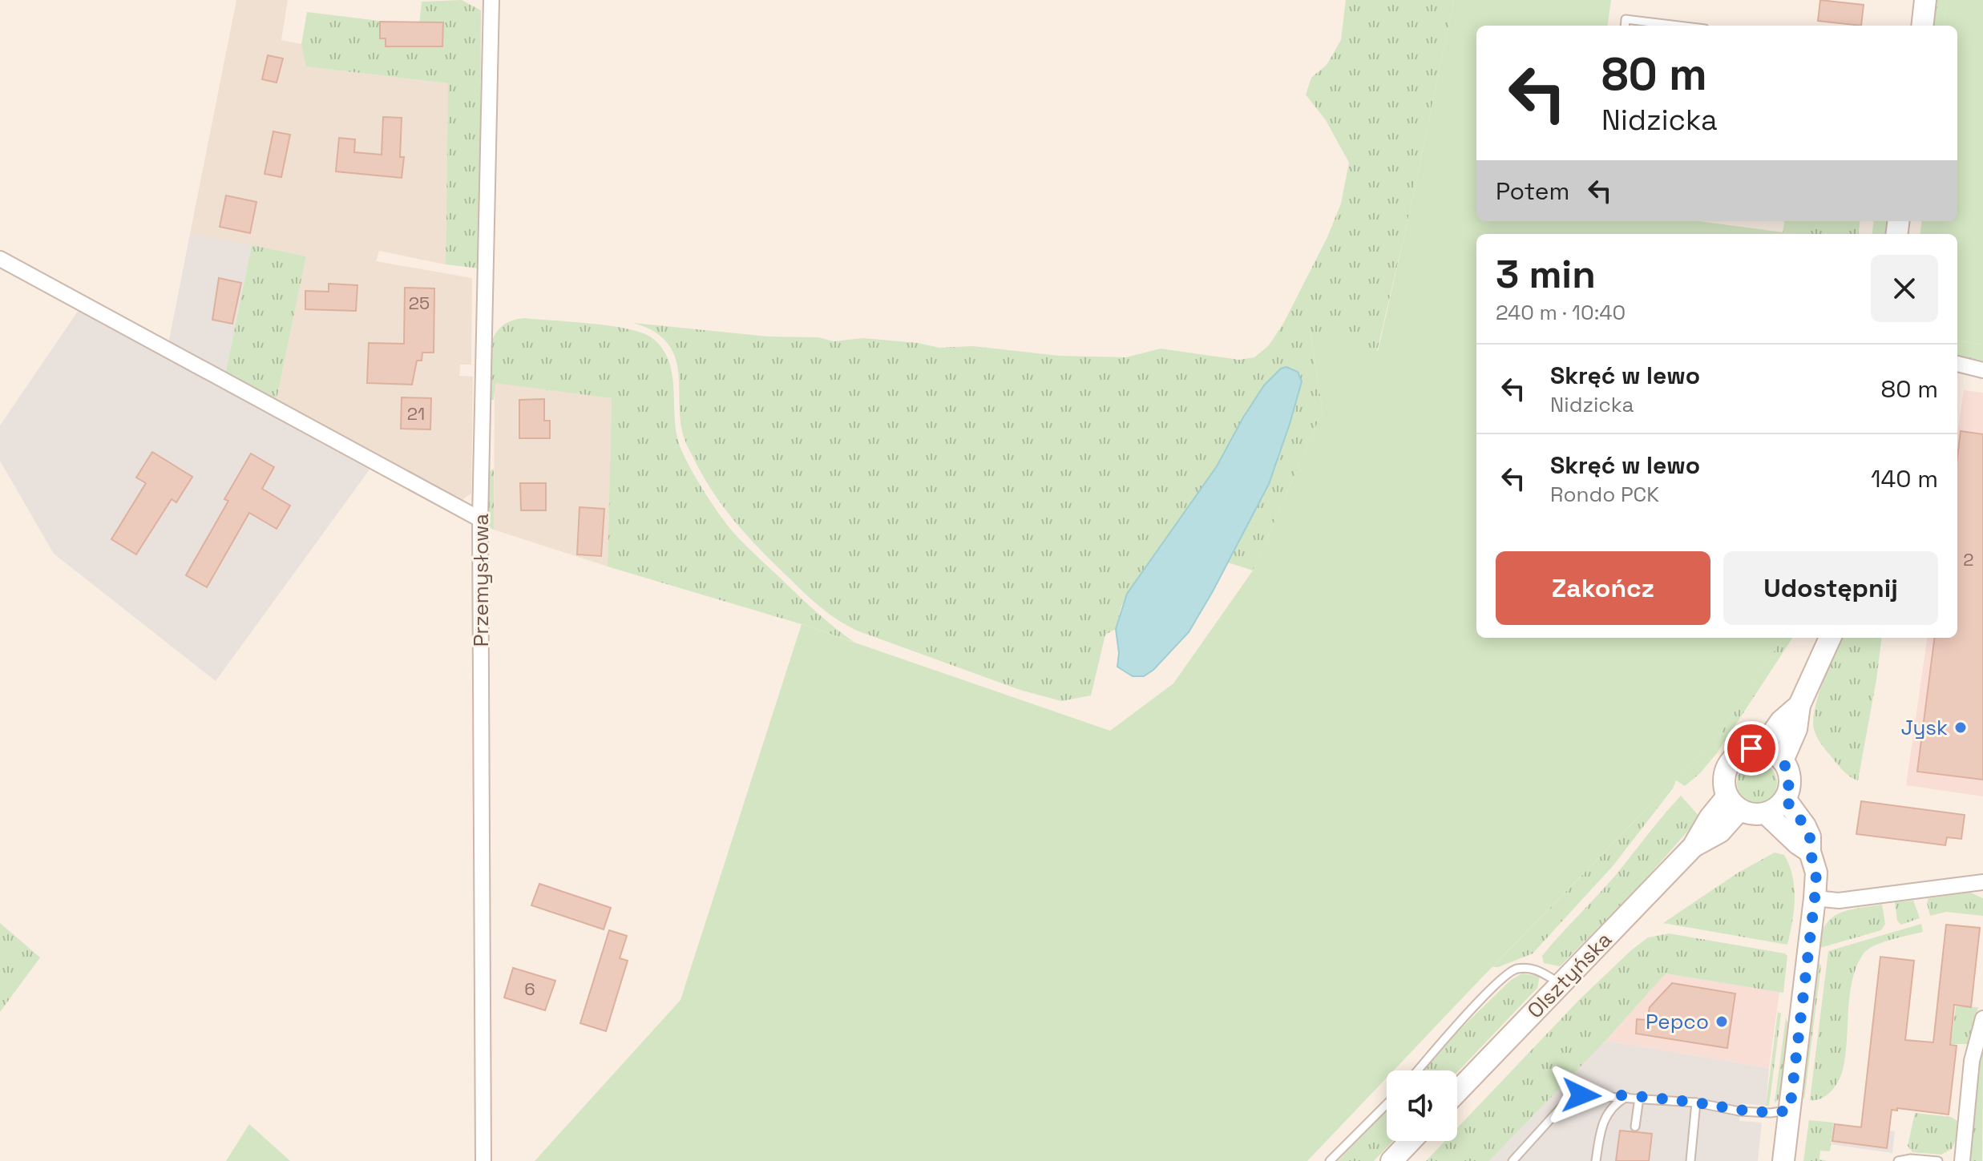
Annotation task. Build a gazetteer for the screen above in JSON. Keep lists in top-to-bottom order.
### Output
{
  "streets": {
    "main road": ["Olsztyńska"],
    "street": ["Przemysłowa"]
  },
  "places": ["Jysk", "Pepco"],
  "house_numbers": [
    "25",
    "21",
    "2",
    "6"
  ],
  "page": {
    "turn": ["80 m", "Nidzicka"],
    "then": "Potem",
    "heading": ["3 min", "240 m · 10:40"],
    "list": [
      {
        "name": "Skręć w lewo",
        "note": "Nidzicka",
        "value": "80 m"
      },
      {
        "name": "Skręć w lewo",
        "note": "Rondo PCK",
        "value": "140 m"
      }
    ],
    "buttons": ["Zakończ", "Udostępnij"]
  }
}
